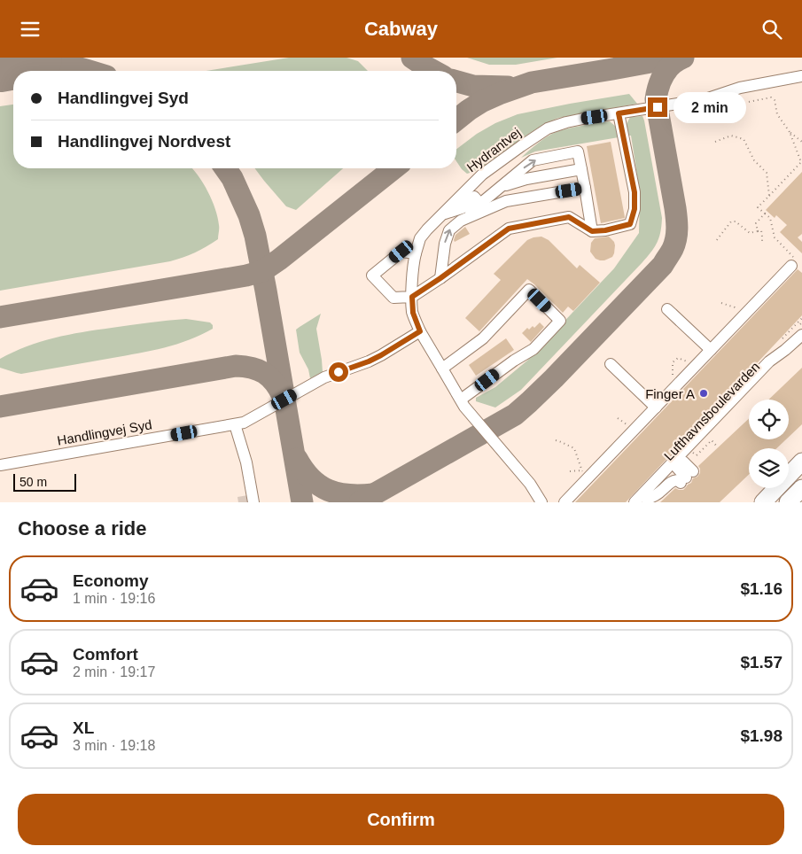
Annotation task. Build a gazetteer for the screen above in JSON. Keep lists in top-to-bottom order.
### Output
{
  "streets": {
    "street": ["Hydrantvej", "Lufthavnsboulevarden", "Handlingvej Syd"]
  },
  "places": ["Finger A"],
  "scale_bar": "50 m",
  "page": {
    "header": "Cabway",
    "banner": ["Handlingvej Syd", "Handlingvej Nordvest"],
    "bubble": "2 min",
    "scale": "50 m",
    "heading": "Choose a ride",
    "list": [
      {
        "name": "Economy",
        "note": "1 min · 19:16",
        "value": "$1.16"
      },
      {
        "name": "Comfort",
        "note": "2 min · 19:17",
        "value": "$1.57"
      },
      {
        "name": "XL",
        "note": "3 min · 19:18",
        "value": "$1.98"
      }
    ],
    "buttons": "Confirm"
  }
}
